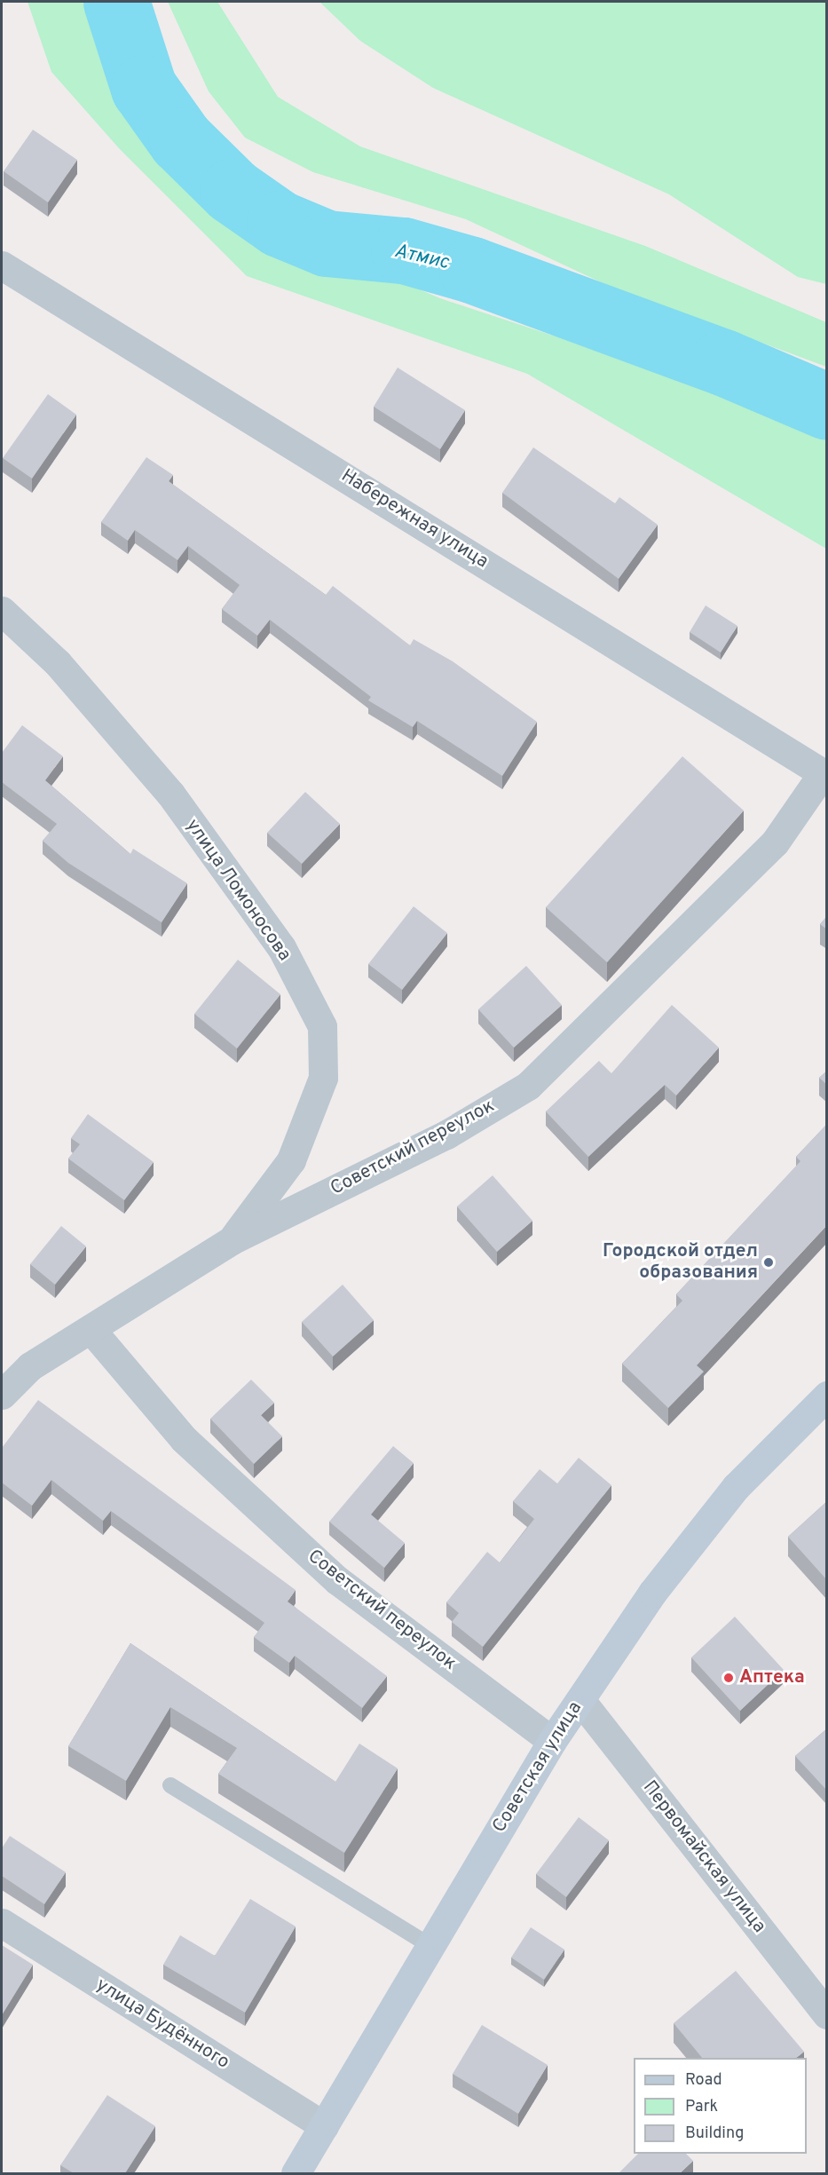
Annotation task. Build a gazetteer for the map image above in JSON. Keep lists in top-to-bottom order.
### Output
{
  "streets": {
    "main road": ["Советская улица"],
    "street": [
      "Набережная улица",
      "улица Ломоносова",
      "Советский переулок",
      "Первомайская улица",
      "улица Будённого"
    ]
  },
  "crossings": [
    ["Набережная улица", "Советский переулок"],
    ["улица Ломоносова", "Советский переулок"],
    ["Советский переулок", "Советская улица"],
    ["Советская улица", "Первомайская улица"],
    ["Советская улица", "улица Будённого"]
  ],
  "water": ["Атмис"],
  "places": ["Городской отдел образования", "Аптека"],
  "legend": ["Road", "Park", "Building"]
}
